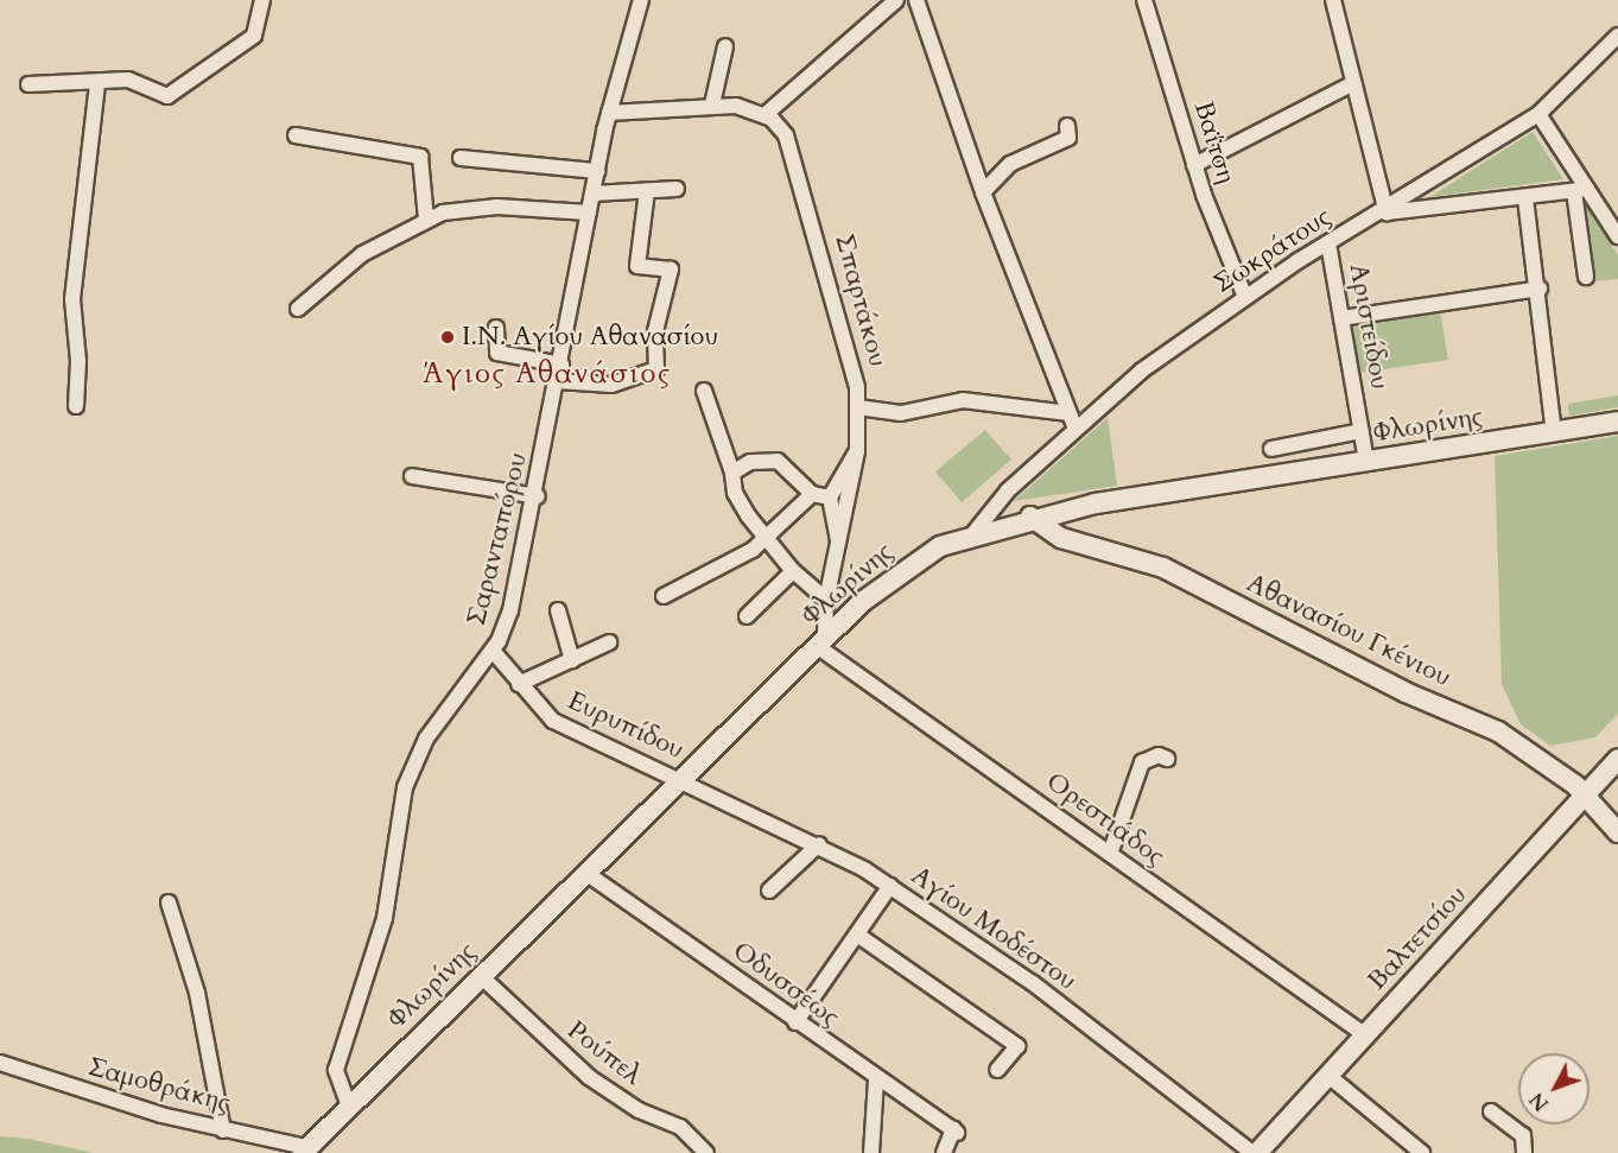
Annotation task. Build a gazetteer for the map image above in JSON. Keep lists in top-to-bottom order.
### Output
{
  "streets": {
    "main road": ["Φλωρίνης", "Αθανασίου Γκένιου", "Βαλτετσίου"],
    "street": [
      "Βαΐτση",
      "Σωκράτους",
      "Σπαρτάκου",
      "Αριστείδου",
      "Σαρανταπόρου",
      "Ευρυπίδου",
      "Ορεστιάδος",
      "Αγίου Μοδέστου",
      "Οδυσσέως",
      "Ρούπελ",
      "Σαμοθράκης"
    ]
  },
  "crossings": [
    ["Βαΐτση", "Σωκράτους"],
    ["Σωκράτους", "Αριστείδου"],
    ["Σωκράτους", "Φλωρίνης"],
    ["Σπαρτάκου", "Φλωρίνης"],
    ["Σπαρτάκου", "Ορεστιάδος"],
    ["Αριστείδου", "Φλωρίνης"],
    ["Φλωρίνης", "Σαρανταπόρου"],
    ["Φλωρίνης", "Αθανασίου Γκένιου"],
    ["Φλωρίνης", "Ευρυπίδου"],
    ["Φλωρίνης", "Ορεστιάδος"],
    ["Φλωρίνης", "Αγίου Μοδέστου"],
    ["Φλωρίνης", "Οδυσσέως"],
    ["Φλωρίνης", "Ρούπελ"],
    ["Φλωρίνης", "Σαμοθράκης"],
    ["Σαρανταπόρου", "Ευρυπίδου"],
    ["Αθανασίου Γκένιου", "Βαλτετσίου"],
    ["Ευρυπίδου", "Αγίου Μοδέστου"],
    ["Ορεστιάδος", "Βαλτετσίου"],
    ["Αγίου Μοδέστου", "Βαλτετσίου"]
  ],
  "districts": ["Άγιος Αθανάσιος"],
  "places": ["Ι.Ν. Αγίου Αθανασίου"],
  "north": "bottom left"
}
